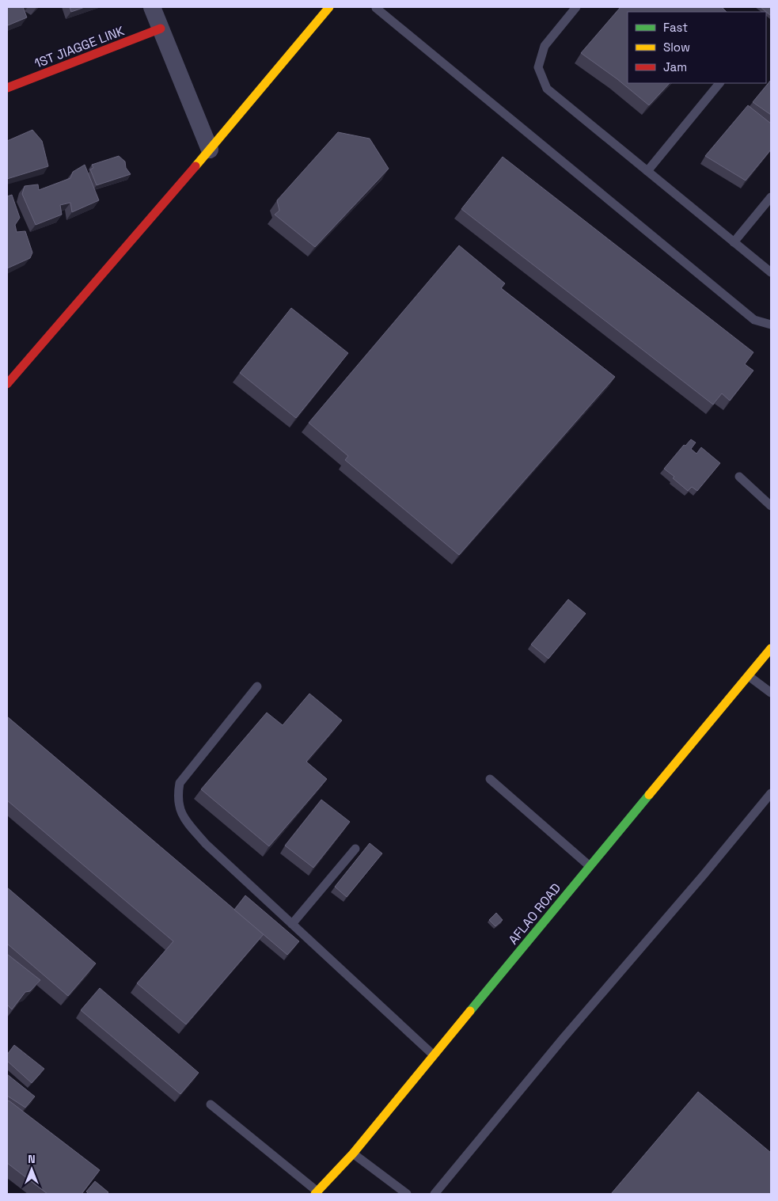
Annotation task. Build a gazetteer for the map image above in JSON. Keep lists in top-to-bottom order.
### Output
{
  "streets": {
    "main road": ["1ST JIAGGE LINK", "AFLAO ROAD"]
  },
  "legend": ["Fast", "Slow", "Jam"],
  "north": "top"
}
